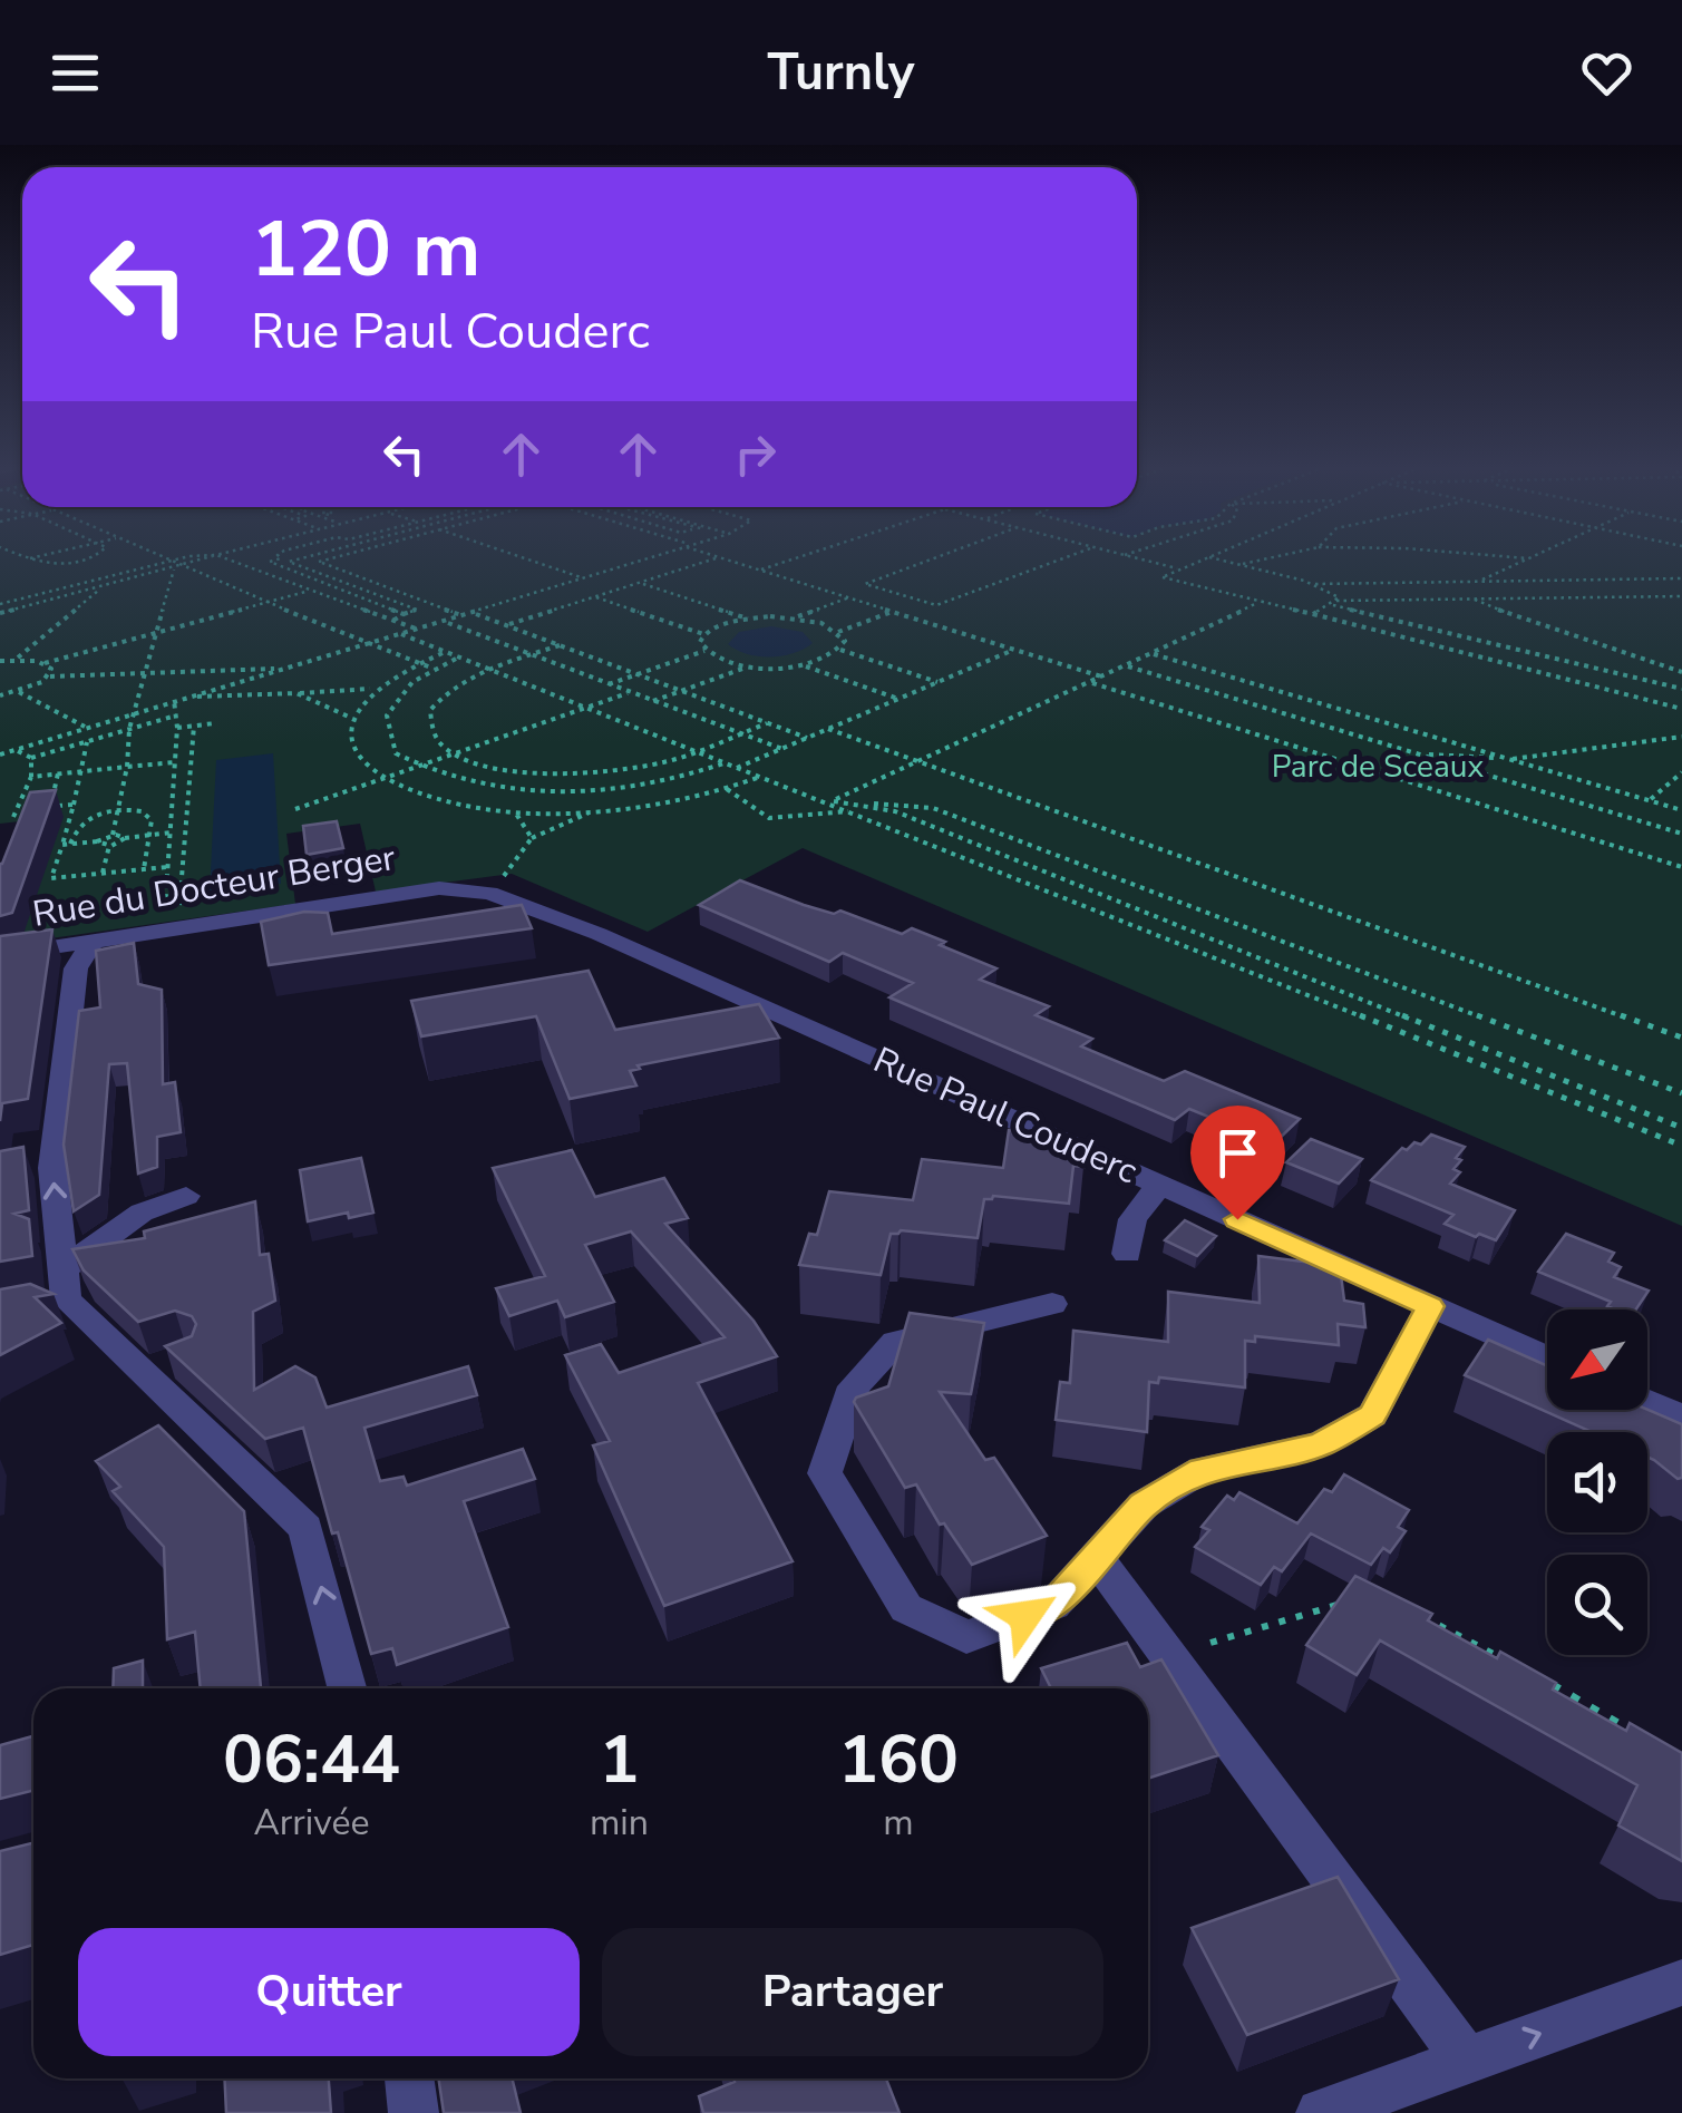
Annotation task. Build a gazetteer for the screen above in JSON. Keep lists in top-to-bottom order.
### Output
{
  "streets": {
    "street": ["Rue du Docteur Berger", "Rue Paul Couderc"]
  },
  "crossings": [
    ["Rue du Docteur Berger", "Rue Paul Couderc"]
  ],
  "parks": ["Parc de Sceaux"],
  "north": "bottom left",
  "page": {
    "header": "Turnly",
    "turn": ["120 m", "Rue Paul Couderc"],
    "eta": [
      "06:44",
      "Arrivée",
      "1",
      "min",
      "160",
      "m"
    ],
    "buttons": ["Quitter", "Partager"]
  }
}
